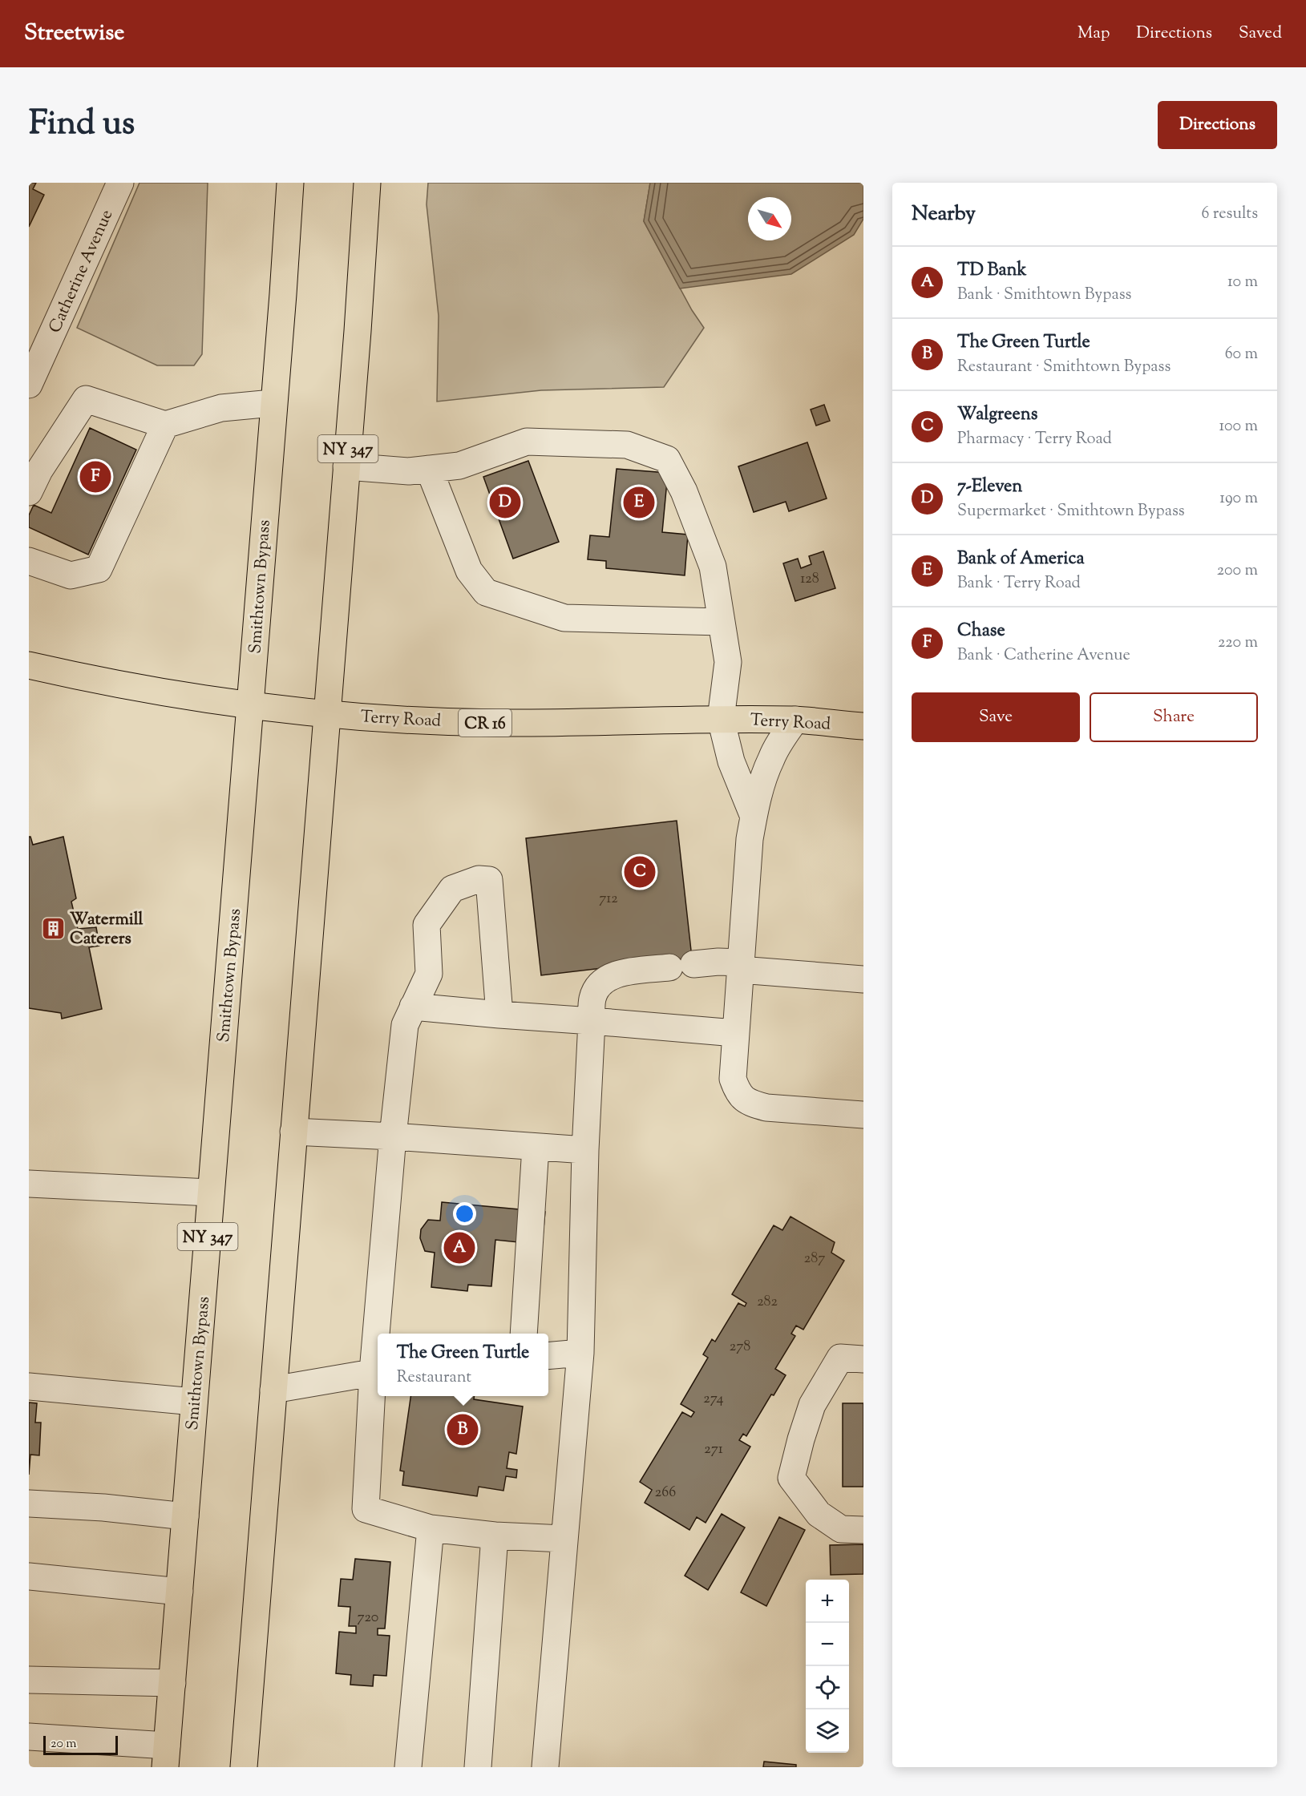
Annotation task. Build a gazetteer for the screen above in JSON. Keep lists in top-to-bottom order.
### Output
{
  "streets": {
    "main road": [
      "NY 347",
      "Smithtown Bypass",
      "Terry Road",
      "CR 16"
    ],
    "street": ["Catherine Avenue"]
  },
  "crossings": [
    ["NY 347", "Terry Road"],
    ["Smithtown Bypass", "Terry Road"]
  ],
  "places": {
    "building": ["Watermill Caterers"]
  },
  "house_numbers": [
    "128",
    "712",
    "287",
    "282",
    "278",
    "274",
    "271",
    "266",
    "720"
  ],
  "scale_bar": "20 m",
  "north": "bottom right",
  "page": {
    "header": "Streetwise",
    "nav": ["Map", "Directions", "Saved"],
    "title": "Find us",
    "buttons": [
      "Directions",
      ["Save", "Share"]
    ],
    "heading": ["Nearby", "6 results"],
    "list": [
      {
        "mark": "A",
        "name": "TD Bank",
        "note": "Bank · Smithtown Bypass",
        "value": "10 m"
      },
      {
        "mark": "B",
        "name": "The Green Turtle",
        "note": "Restaurant · Smithtown Bypass",
        "value": "60 m"
      },
      {
        "mark": "C",
        "name": "Walgreens",
        "note": "Pharmacy · Terry Road",
        "value": "100 m"
      },
      {
        "mark": "D",
        "name": "7-Eleven",
        "note": "Supermarket · Smithtown Bypass",
        "value": "190 m"
      },
      {
        "mark": "E",
        "name": "Bank of America",
        "note": "Bank · Terry Road",
        "value": "200 m"
      },
      {
        "mark": "F",
        "name": "Chase",
        "note": "Bank · Catherine Avenue",
        "value": "220 m"
      }
    ],
    "pins": [
      "F",
      "D",
      "E",
      "C",
      "A",
      "B"
    ],
    "popup": ["The Green Turtle", "Restaurant"],
    "map_buttons": ["+", "−"],
    "scale": "20 m"
  }
}
